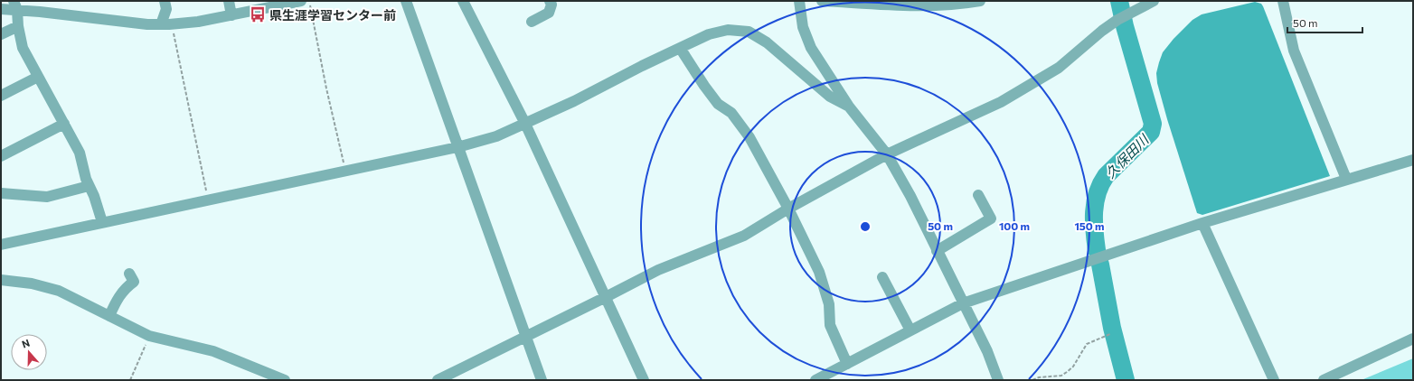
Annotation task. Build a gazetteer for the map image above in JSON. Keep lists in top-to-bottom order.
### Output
{
  "water": ["久保田川"],
  "places": {
    "bus stop": ["県生涯学習センター前"]
  },
  "scale_bar": "50 m",
  "north": "top",
  "rings": ["50 m", "100 m", "150 m"]
}
